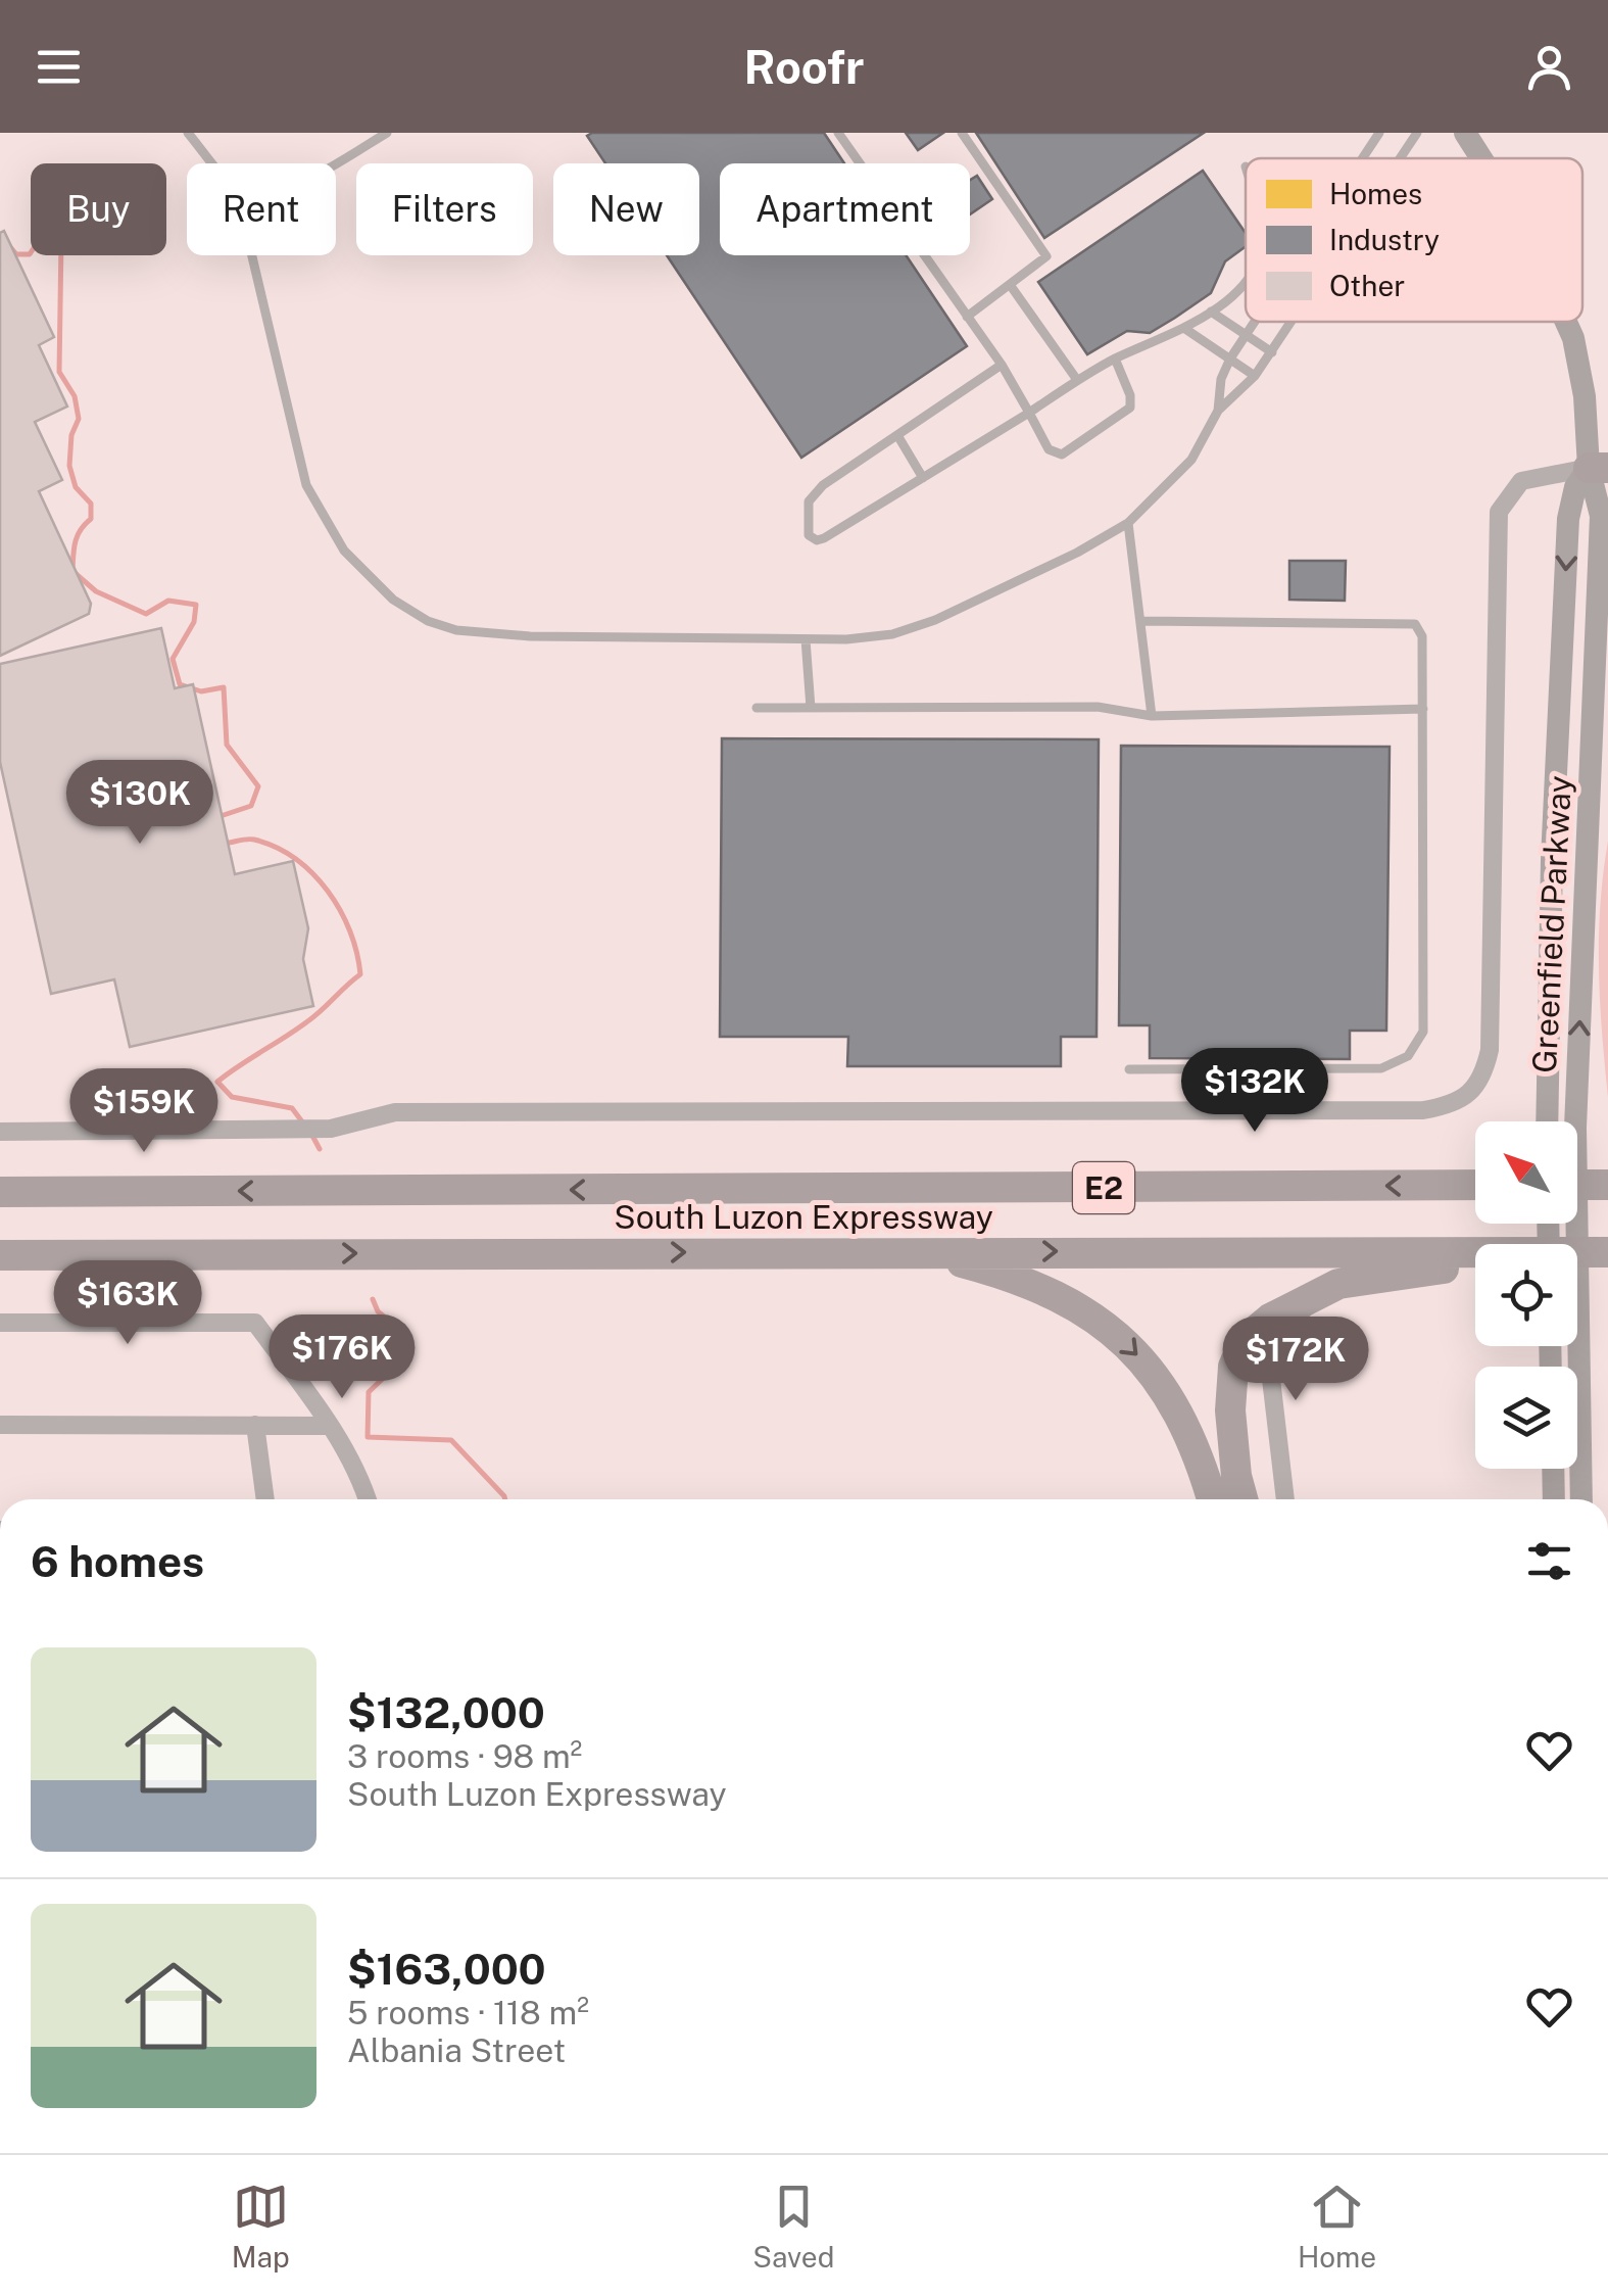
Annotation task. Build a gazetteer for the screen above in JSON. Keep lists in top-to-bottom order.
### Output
{
  "streets": {
    "highway": ["E2", "South Luzon Expressway"],
    "main road": ["Greenfield Parkway"]
  },
  "legend": ["Homes", "Industry", "Other"],
  "north": "top left",
  "page": {
    "header": "Roofr",
    "chip": [
      "Buy",
      "Rent",
      "Filters",
      "New",
      "Apartment"
    ],
    "price": [
      "$130K",
      "$132K",
      "$159K",
      "$163K",
      "$176K",
      "$172K"
    ],
    "heading": "6 homes",
    "list": [
      {
        "name": "$132,000",
        "note": "3 rooms · 98 m² · South Luzon Expressway"
      },
      {
        "name": "$163,000",
        "note": "5 rooms · 118 m² · Albania Street"
      }
    ],
    "tabs": ["Map", "Saved", "Home"]
  }
}
